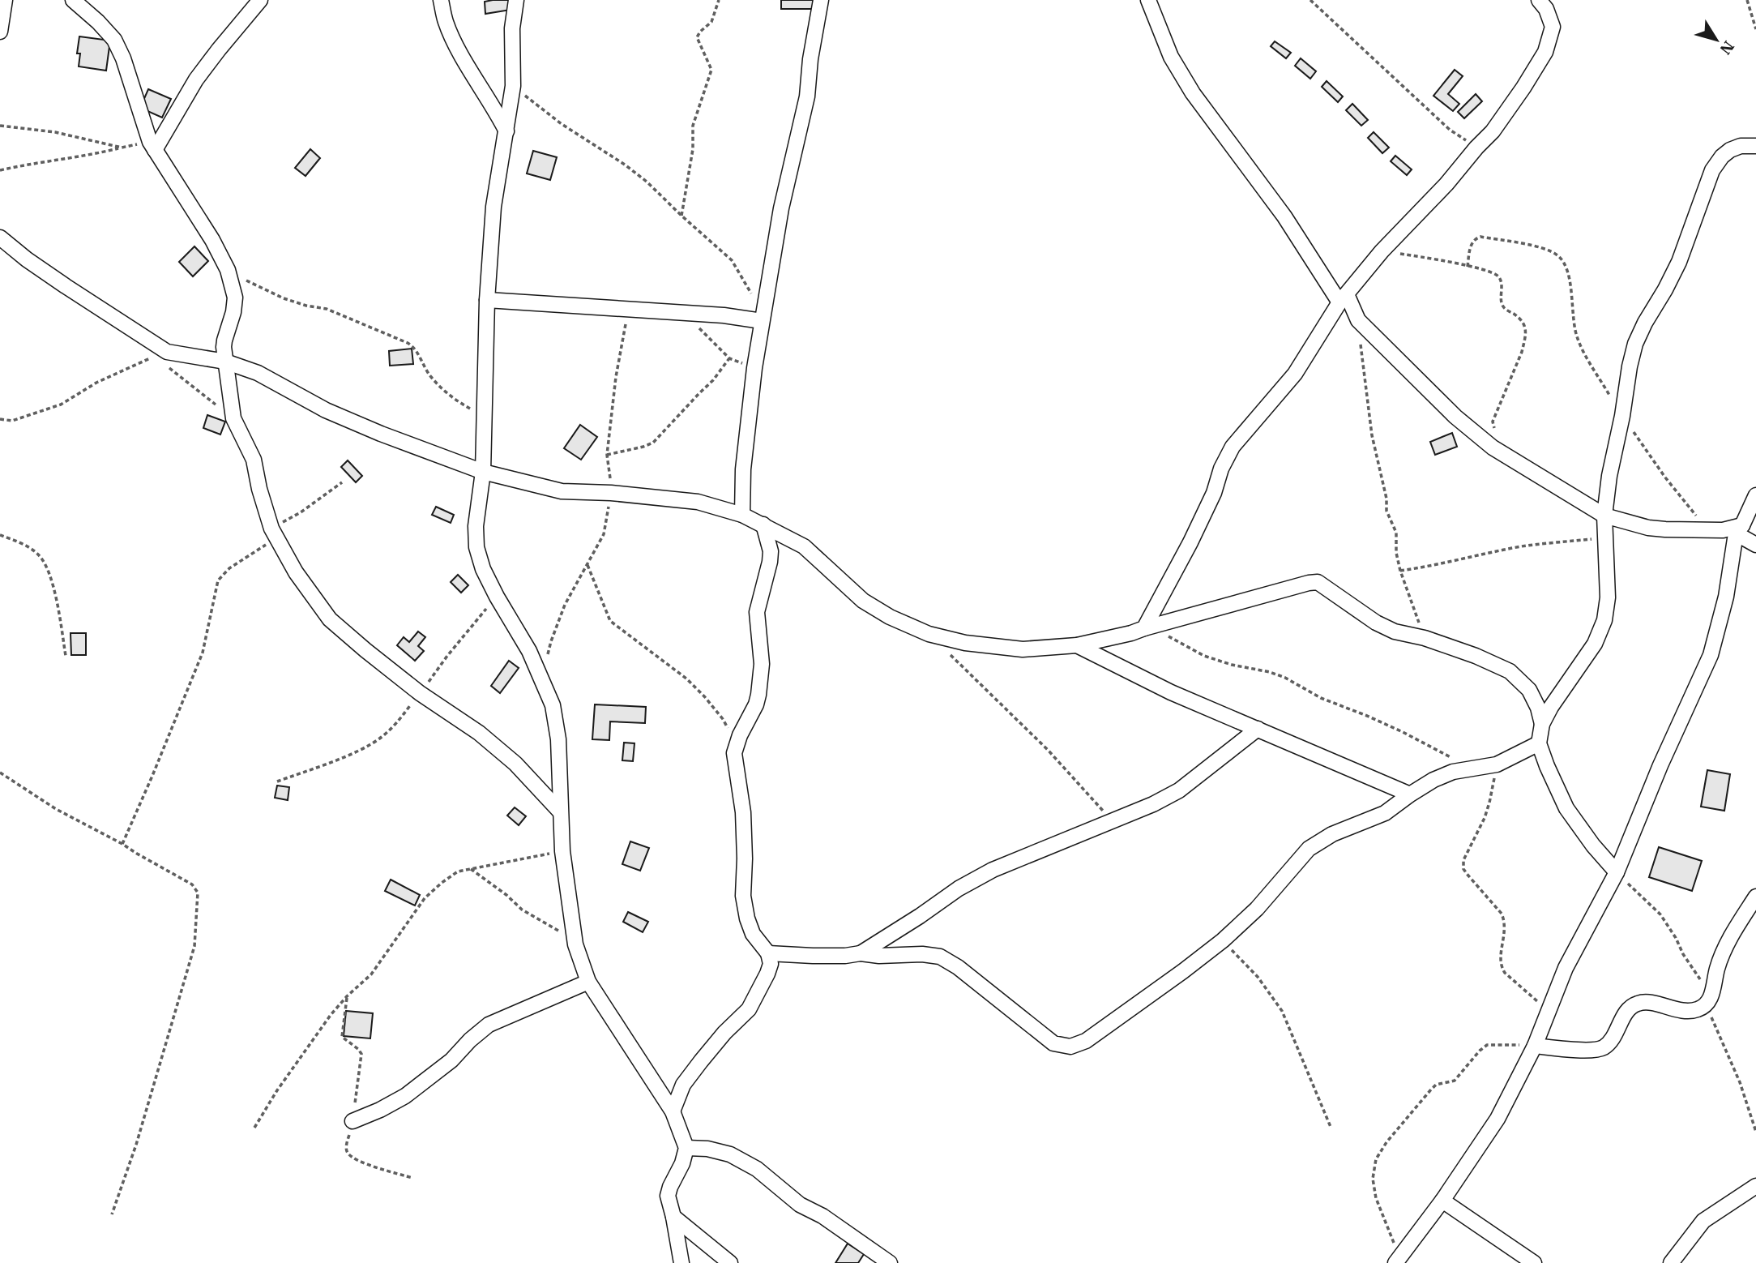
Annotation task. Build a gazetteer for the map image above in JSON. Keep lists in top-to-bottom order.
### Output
{
  "north": "bottom right"
}
